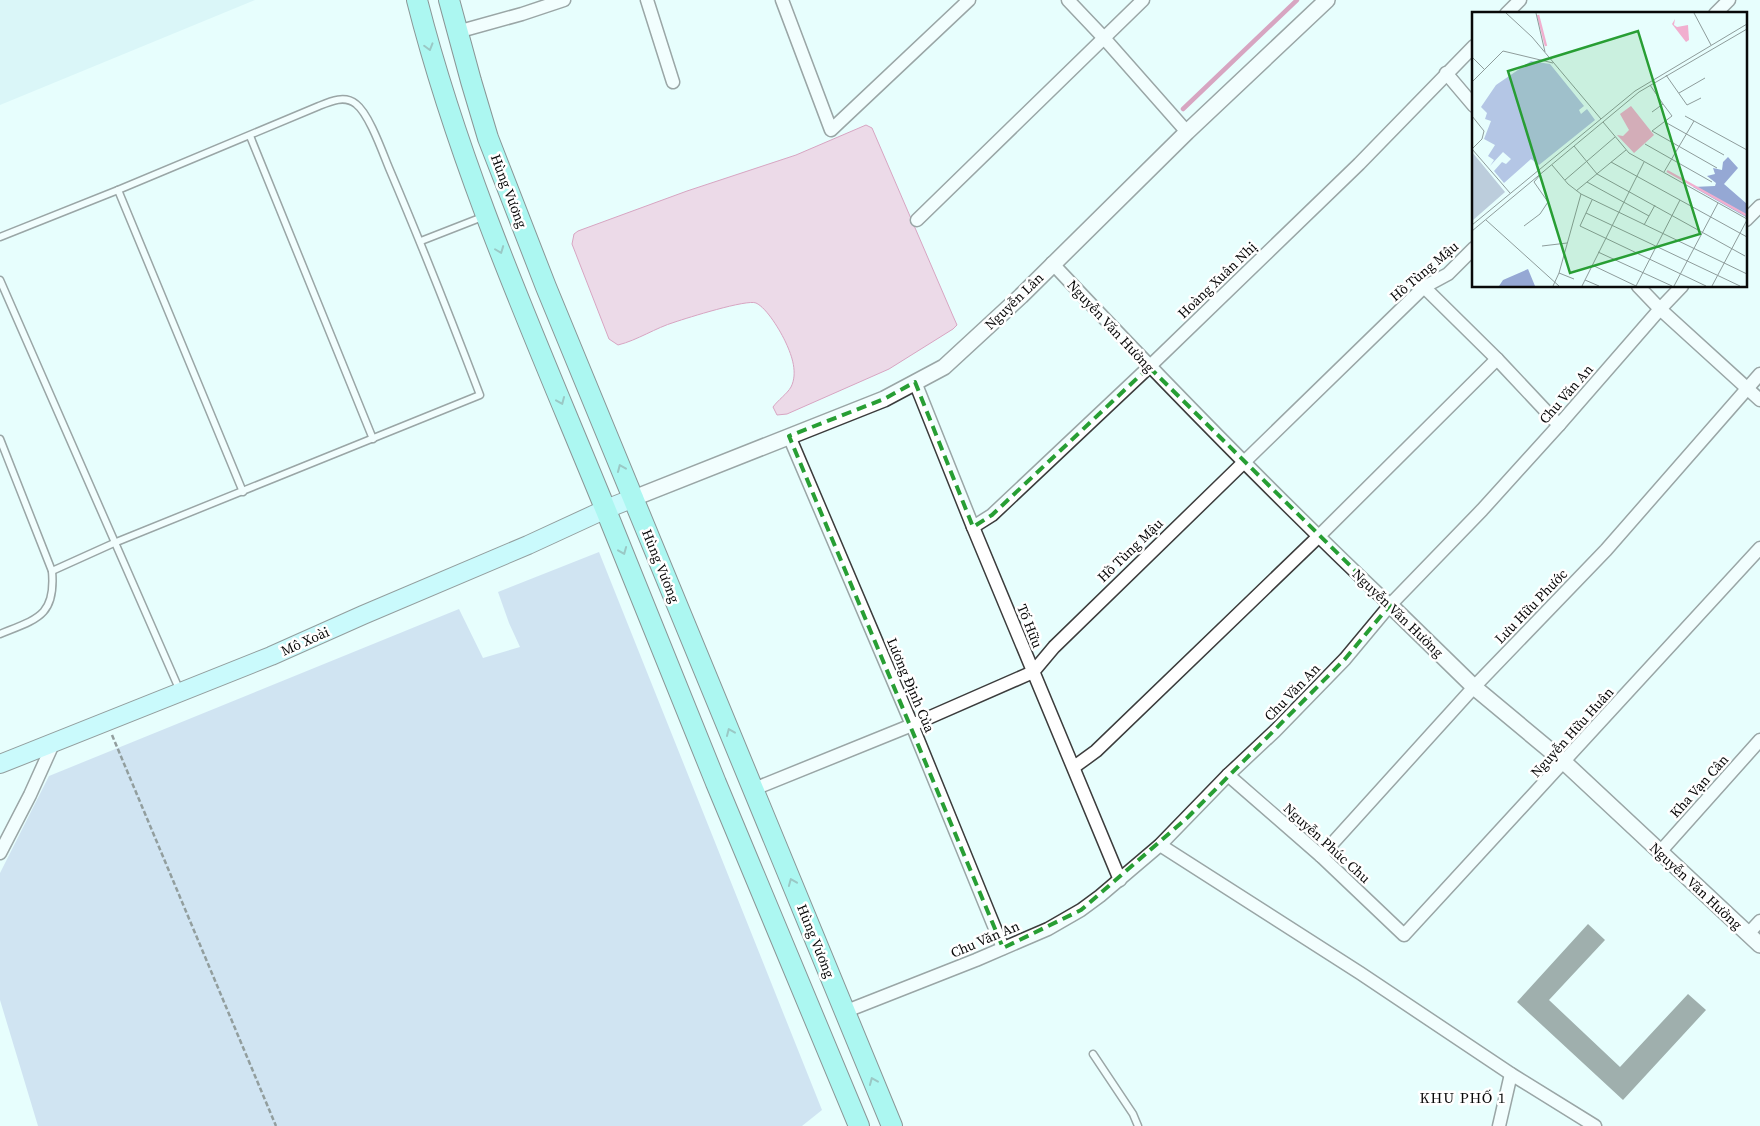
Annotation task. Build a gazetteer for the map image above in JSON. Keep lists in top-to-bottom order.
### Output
{
  "streets": {
    "main road": ["Hùng Vương", "Mô Xoài"],
    "street": [
      "Hồ Tùng Mậu",
      "Hoàng Xuân Nhị",
      "Nguyễn Lân",
      "Nguyễn Văn Hưởng",
      "Chu Văn An",
      "Lưu Hữu Phước",
      "Tố Hữu",
      "Lương Định Của",
      "Nguyễn Hữu Huân",
      "Kha Vạn Cân",
      "Nguyễn Phúc Chu"
    ]
  },
  "crossings": [
    ["Hùng Vương", "Hồ Tùng Mậu"],
    ["Hùng Vương", "Nguyễn Lân"],
    ["Hùng Vương", "Chu Văn An"],
    ["Hùng Vương", "Mô Xoài"],
    ["Hồ Tùng Mậu", "Nguyễn Văn Hưởng"],
    ["Hồ Tùng Mậu", "Tố Hữu"],
    ["Hồ Tùng Mậu", "Lương Định Của"],
    ["Hoàng Xuân Nhị", "Nguyễn Văn Hưởng"],
    ["Hoàng Xuân Nhị", "Tố Hữu"],
    ["Nguyễn Lân", "Nguyễn Văn Hưởng"],
    ["Nguyễn Lân", "Tố Hữu"],
    ["Nguyễn Lân", "Mô Xoài"],
    ["Nguyễn Lân", "Lương Định Của"],
    ["Nguyễn Văn Hưởng", "Chu Văn An"],
    ["Nguyễn Văn Hưởng", "Lưu Hữu Phước"],
    ["Nguyễn Văn Hưởng", "Nguyễn Hữu Huân"],
    ["Nguyễn Văn Hưởng", "Kha Vạn Cân"],
    ["Chu Văn An", "Tố Hữu"],
    ["Chu Văn An", "Lương Định Của"],
    ["Chu Văn An", "Nguyễn Phúc Chu"],
    ["Lưu Hữu Phước", "Nguyễn Phúc Chu"],
    ["Nguyễn Hữu Huân", "Nguyễn Phúc Chu"]
  ],
  "districts": ["KHU PHỐ 1"]
}
